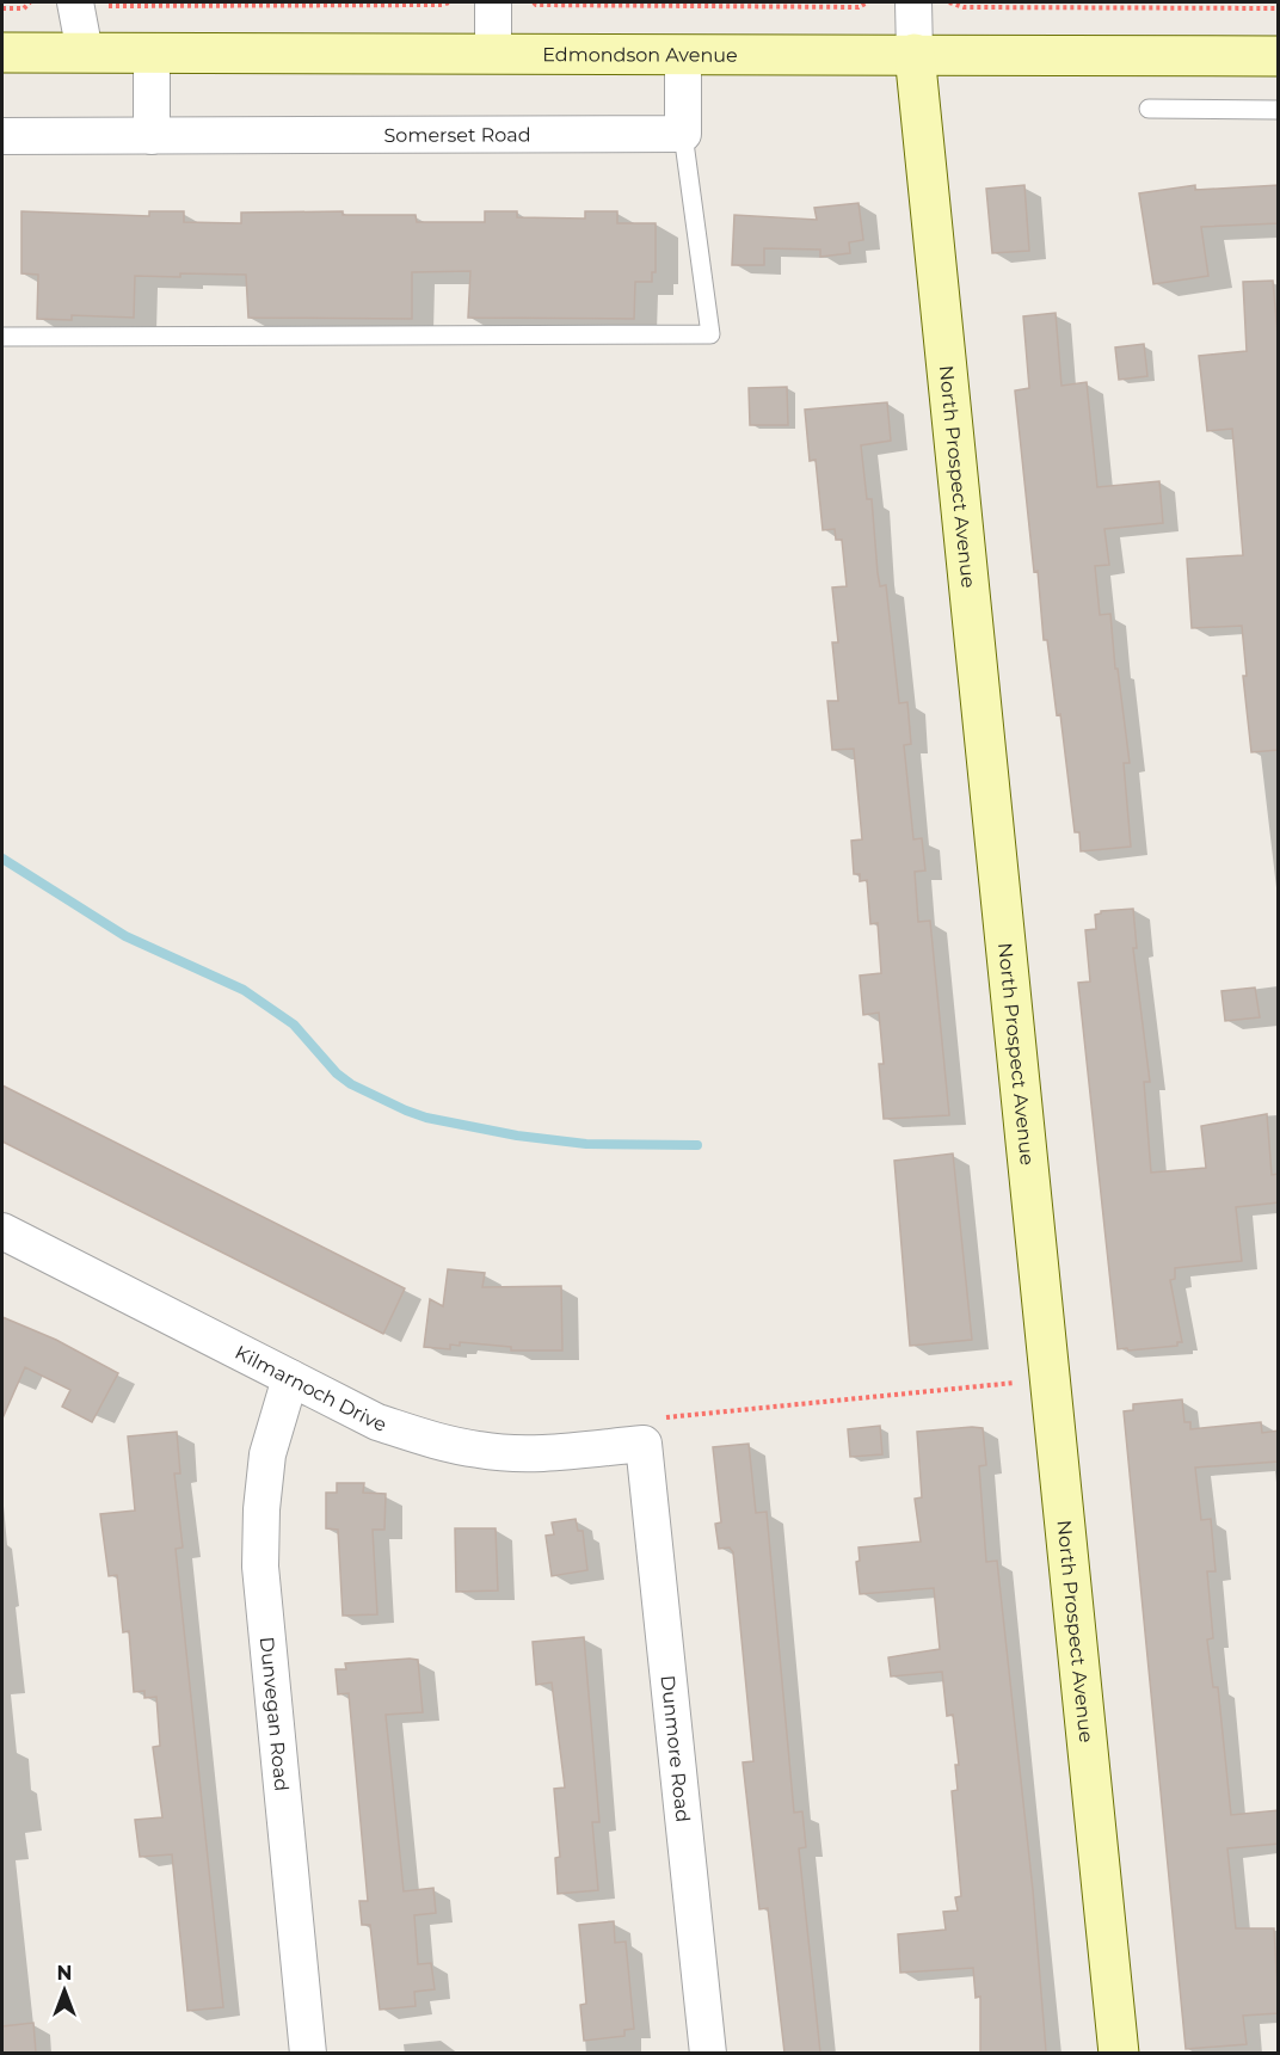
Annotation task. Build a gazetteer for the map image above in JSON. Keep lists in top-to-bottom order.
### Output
{
  "streets": {
    "street": [
      "Edmondson Avenue",
      "Somerset Road",
      "North Prospect Avenue",
      "Kilmarnoch Drive",
      "Dunvegan Road",
      "Dunmore Road"
    ]
  },
  "crossings": [
    ["Edmondson Avenue", "North Prospect Avenue"],
    ["Kilmarnoch Drive", "Dunvegan Road"],
    ["Kilmarnoch Drive", "Dunmore Road"]
  ],
  "north": "top"
}
